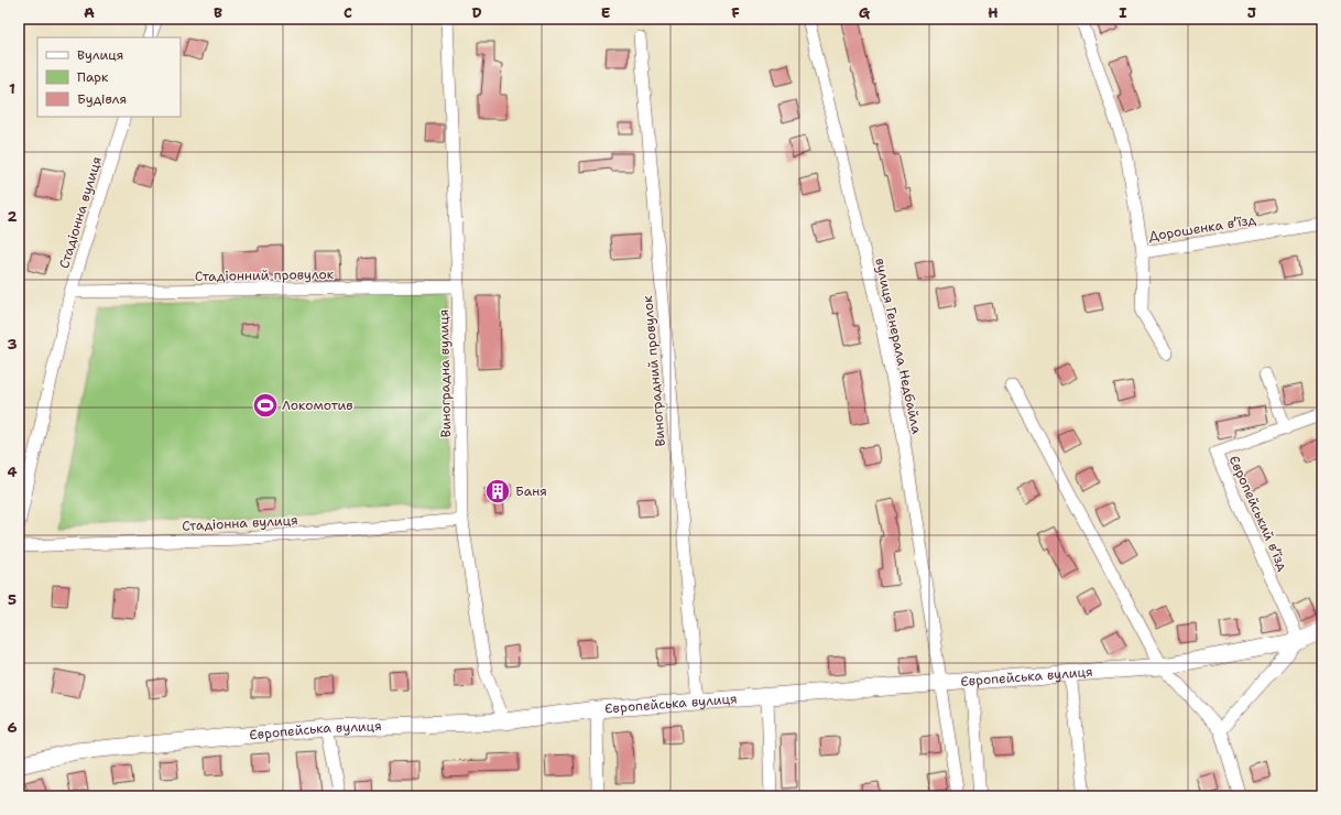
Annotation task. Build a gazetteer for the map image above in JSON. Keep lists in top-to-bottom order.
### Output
{
  "streets": {
    "street": [
      "Стадіонна вулиця",
      "Дорошенка в’їзд",
      "Стадіонний провулок",
      "вулиця Генерала Недбайла",
      "Виноградний провулок",
      "Виноградна вулиця",
      "Європейський в’їзд",
      "Європейська вулиця"
    ]
  },
  "crossings": [
    ["Стадіонна вулиця", "Стадіонний провулок"],
    ["Стадіонна вулиця", "Виноградна вулиця"],
    ["Стадіонний провулок", "Виноградна вулиця"],
    ["вулиця Генерала Недбайла", "Європейська вулиця"],
    ["Виноградний провулок", "Європейська вулиця"],
    ["Виноградна вулиця", "Європейська вулиця"],
    ["Європейський в’їзд", "Європейська вулиця"]
  ],
  "places": {
    "sports": ["Локомотив"],
    "building": ["Баня"]
  },
  "legend": ["Вулиця", "Парк", "Будівля"],
  "grid": {
    "columns": [
      "A",
      "B",
      "C",
      "D",
      "E",
      "F",
      "G",
      "H",
      "I",
      "J"
    ],
    "rows": [
      "1",
      "2",
      "3",
      "4",
      "5",
      "6"
    ]
  }
}
